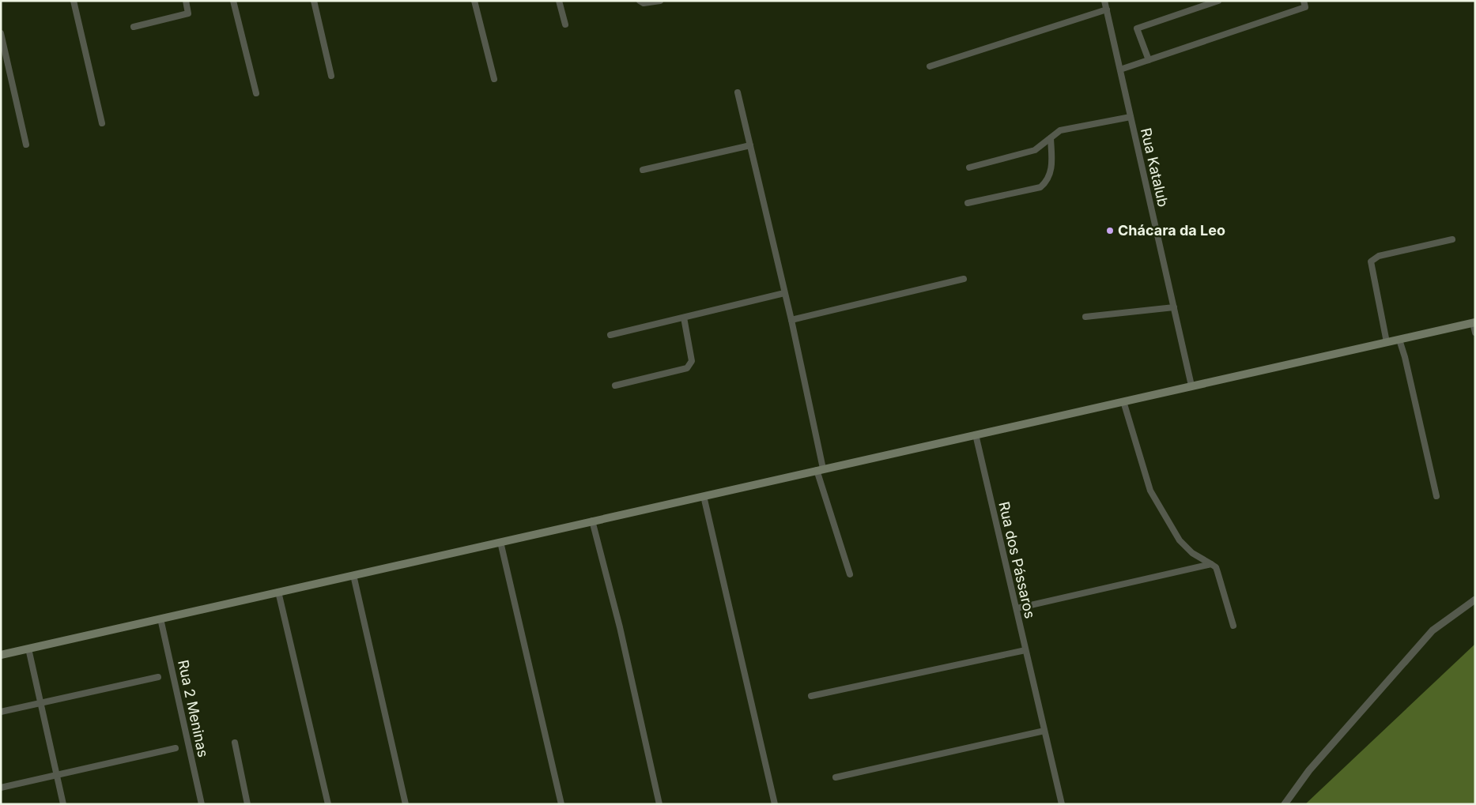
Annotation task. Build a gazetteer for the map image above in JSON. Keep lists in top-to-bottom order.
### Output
{
  "streets": {
    "street": ["Rua Katalub", "Rua dos Pássaros", "Rua 2 Meninas"]
  },
  "places": ["Chácara da Leo"]
}
